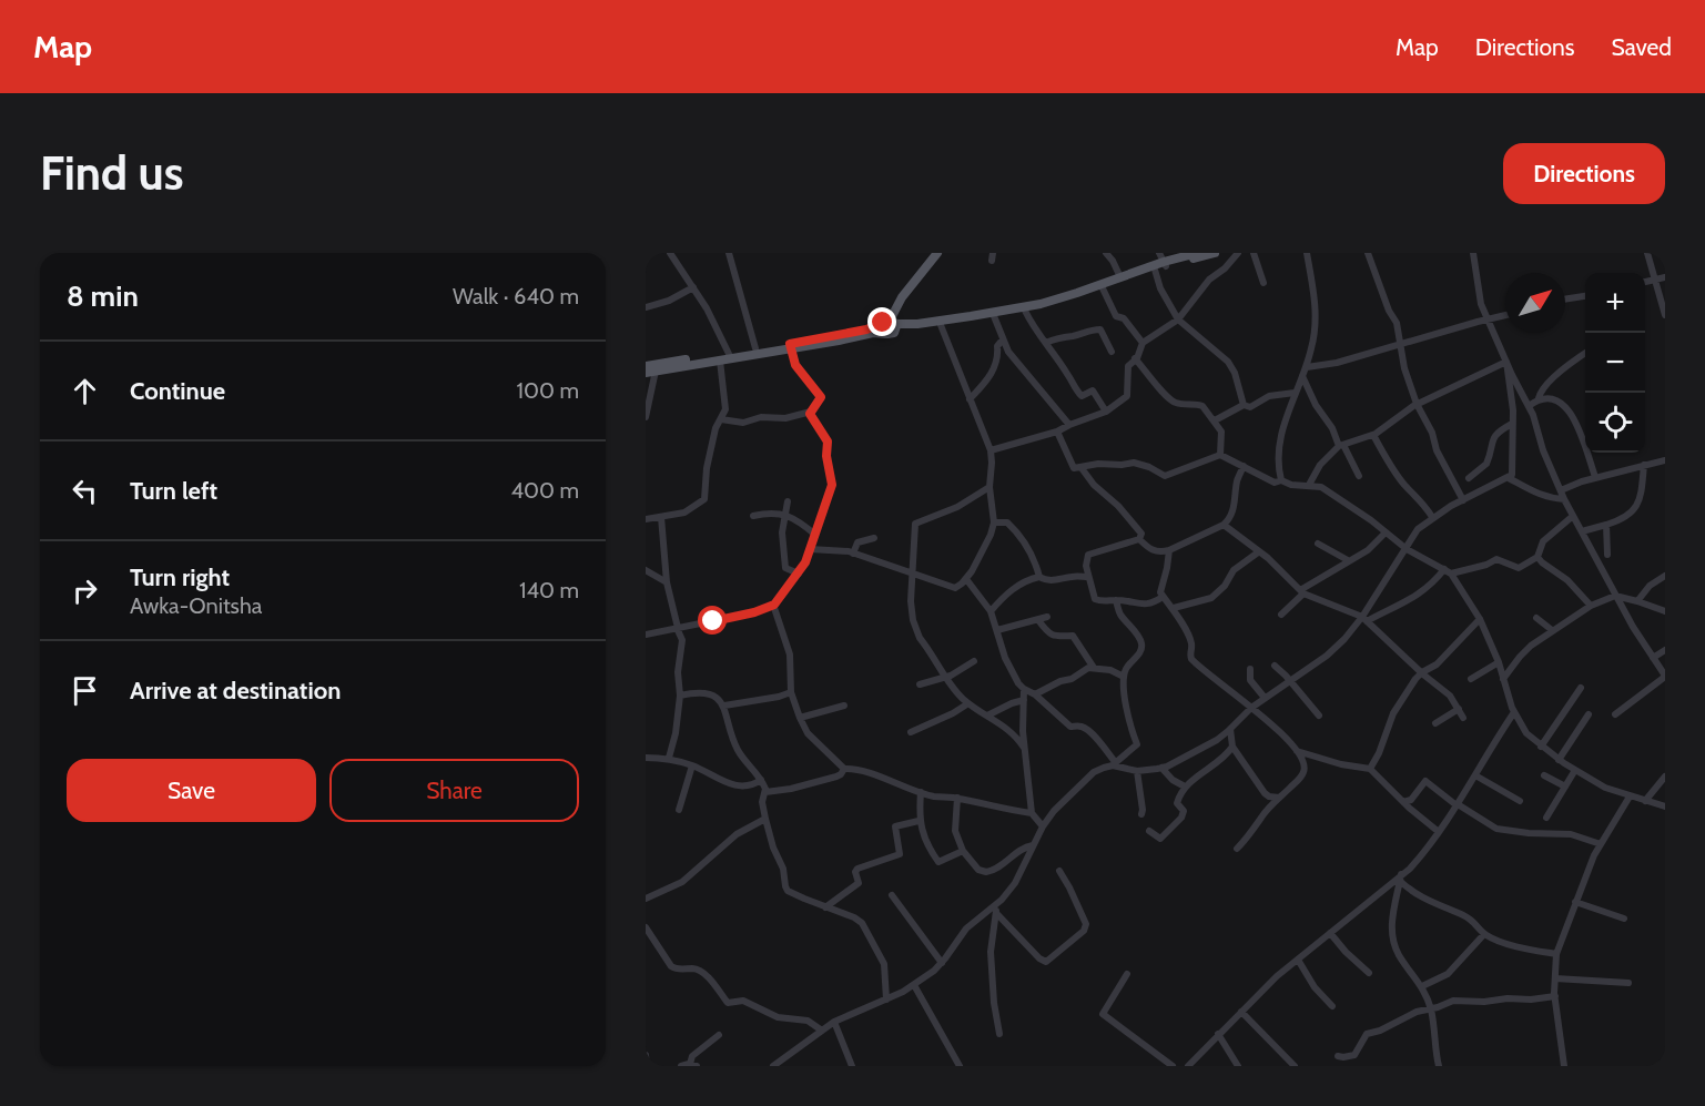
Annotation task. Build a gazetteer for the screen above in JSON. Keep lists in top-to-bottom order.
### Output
{
  "north": "top right",
  "page": {
    "header": "Map",
    "nav": ["Map", "Directions", "Saved"],
    "buttons": [
      "Directions",
      ["Save", "Share"]
    ],
    "title": "Find us",
    "heading": ["8 min", "Walk · 640 m"],
    "map_buttons": ["+", "−"],
    "list": [
      ["Continue", "100 m"],
      ["Turn left", "400 m"],
      ["Turn right", "Awka-Onitsha", "140 m"],
      "Arrive at destination"
    ]
  }
}
